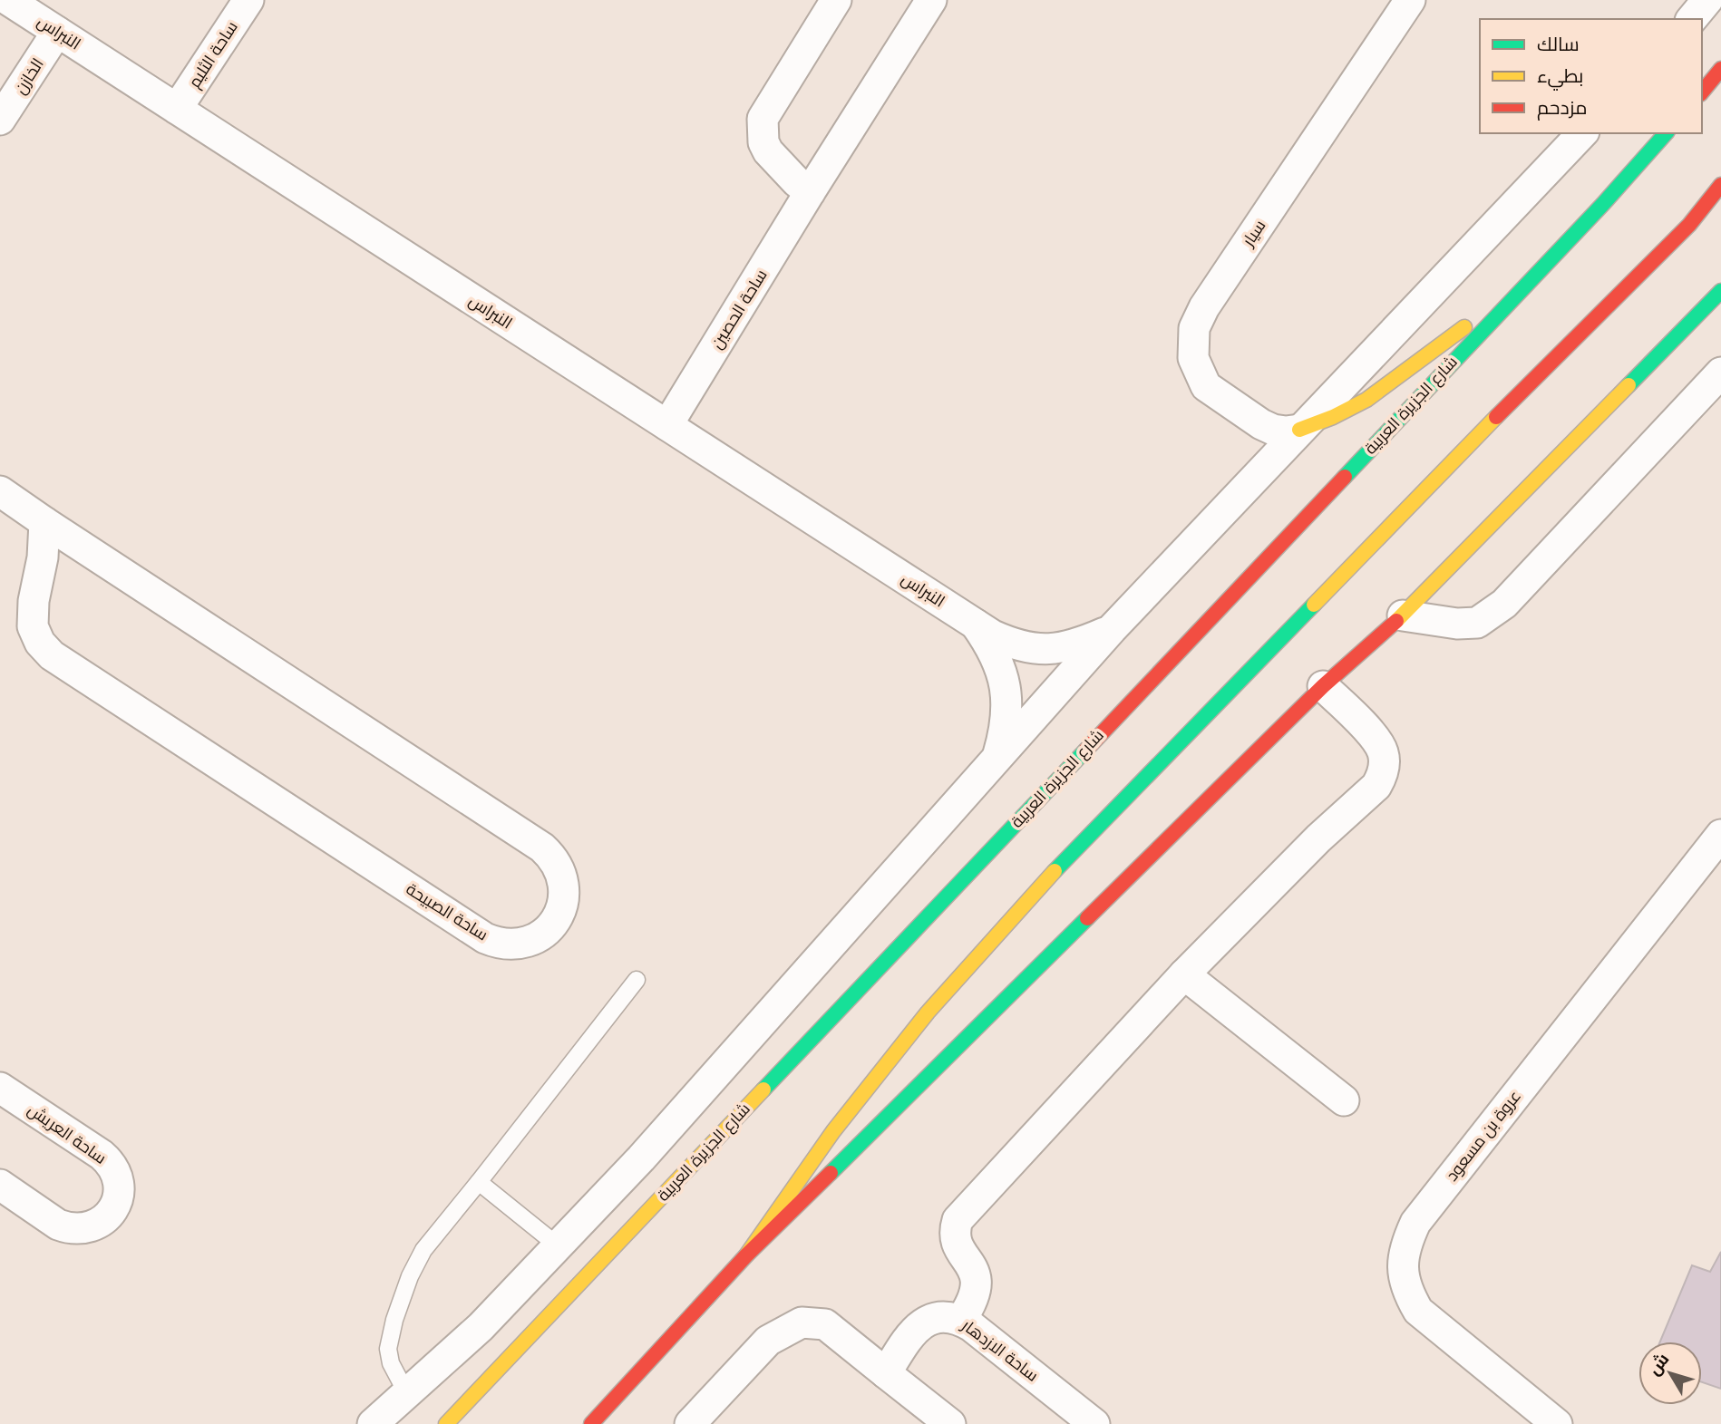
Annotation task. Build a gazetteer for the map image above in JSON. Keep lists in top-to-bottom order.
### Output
{
  "streets": {
    "main road": ["شارع الجزيرة العربية"],
    "street": [
      "النبراس",
      "ساحة الثليم",
      "الخازن",
      "سيار",
      "ساحة الحصين",
      "ساحة الصبيحة",
      "ساحة العريش",
      "عروة بن مسعود",
      "ساحة الازدهار"
    ]
  },
  "crossings": [
    ["النبراس", "ساحة الثليم"],
    ["النبراس", "الخازن"],
    ["النبراس", "ساحة الحصين"]
  ],
  "legend": ["سالك", "بطيء", "مزدحم"],
  "north": "top left"
}
